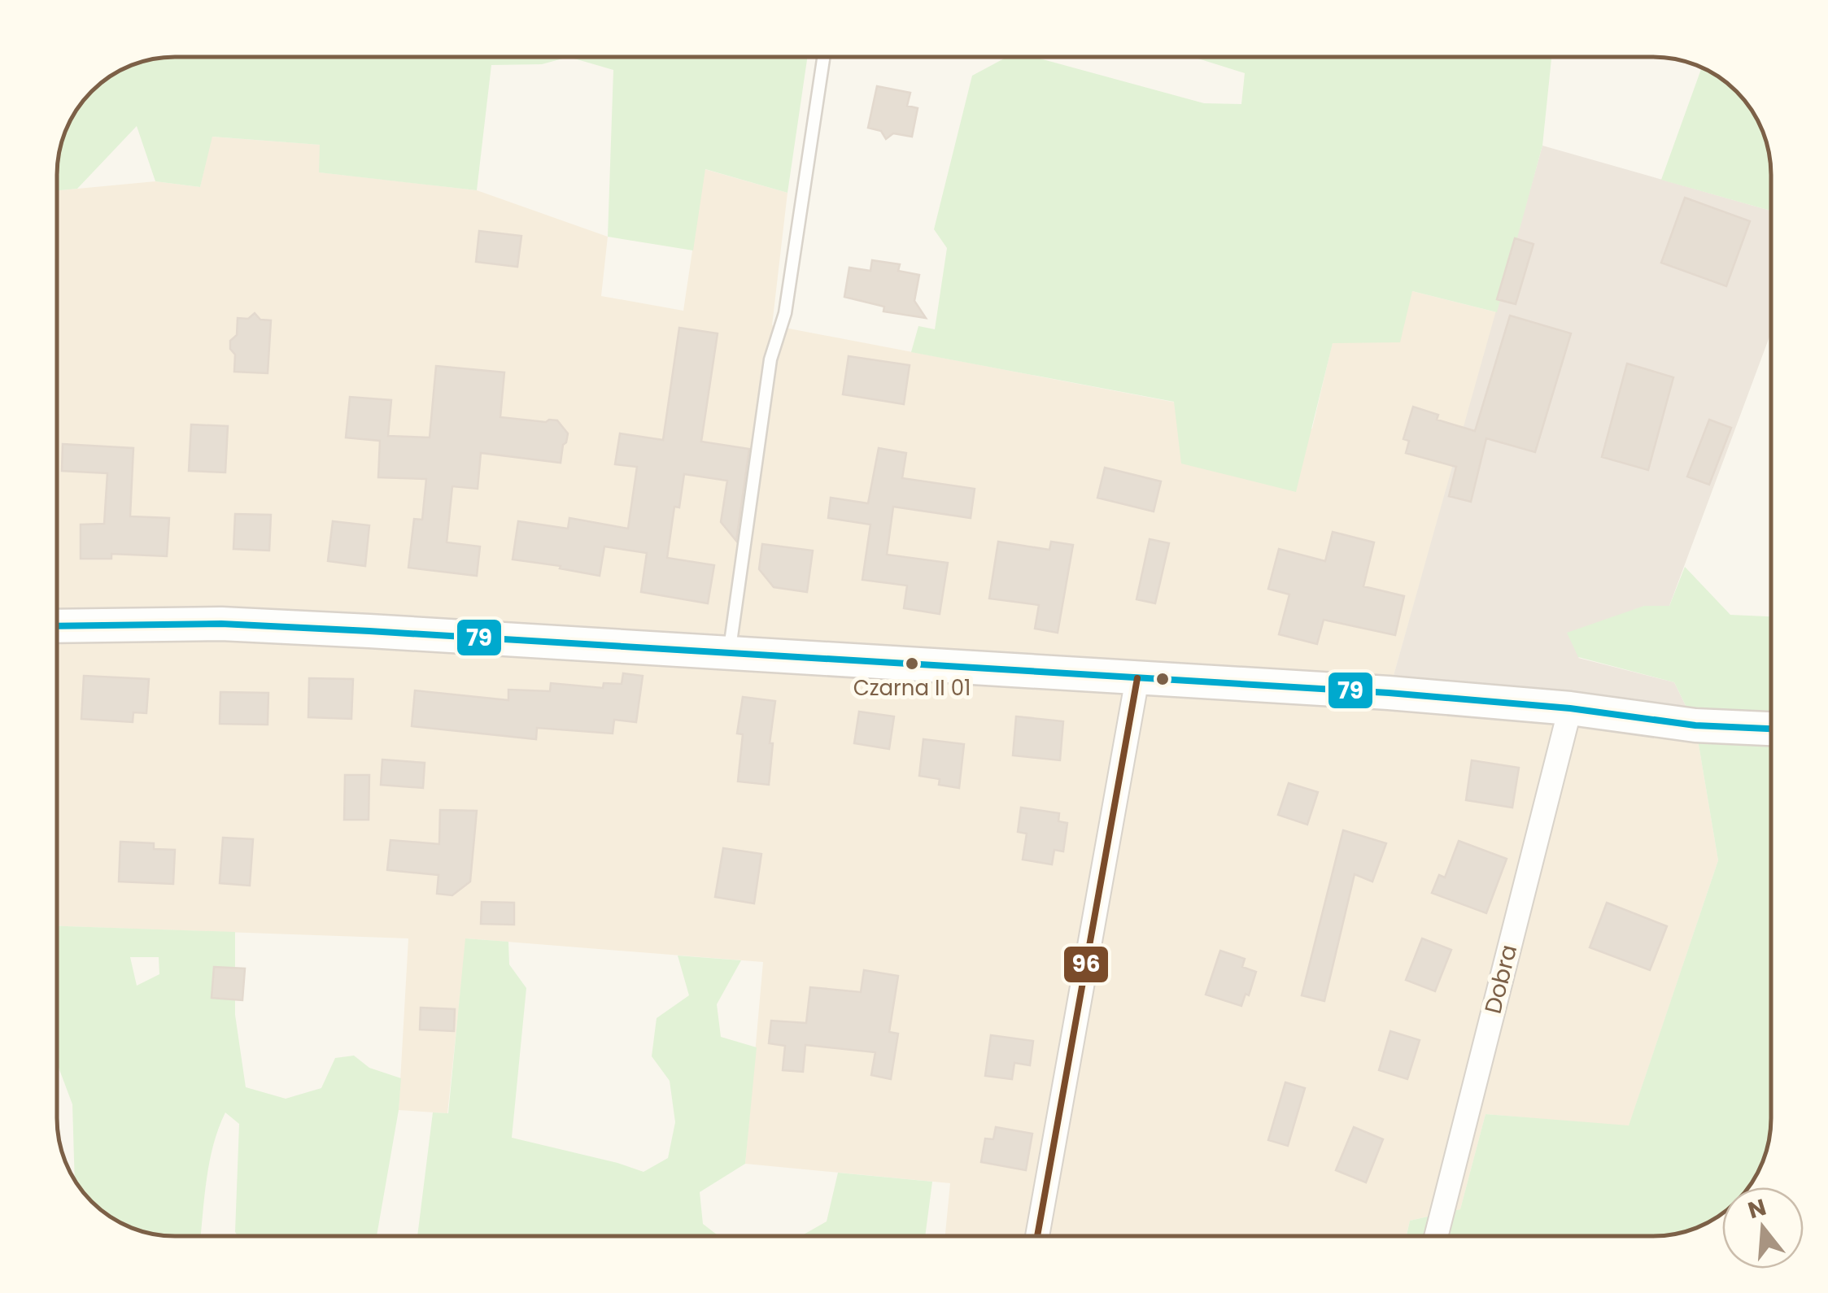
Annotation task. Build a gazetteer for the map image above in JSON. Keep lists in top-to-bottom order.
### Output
{
  "streets": {
    "street": ["Dobra"]
  },
  "places": ["Czarna II 01"],
  "lines": ["transit line 79", "transit line 96"],
  "north": "top"
}
